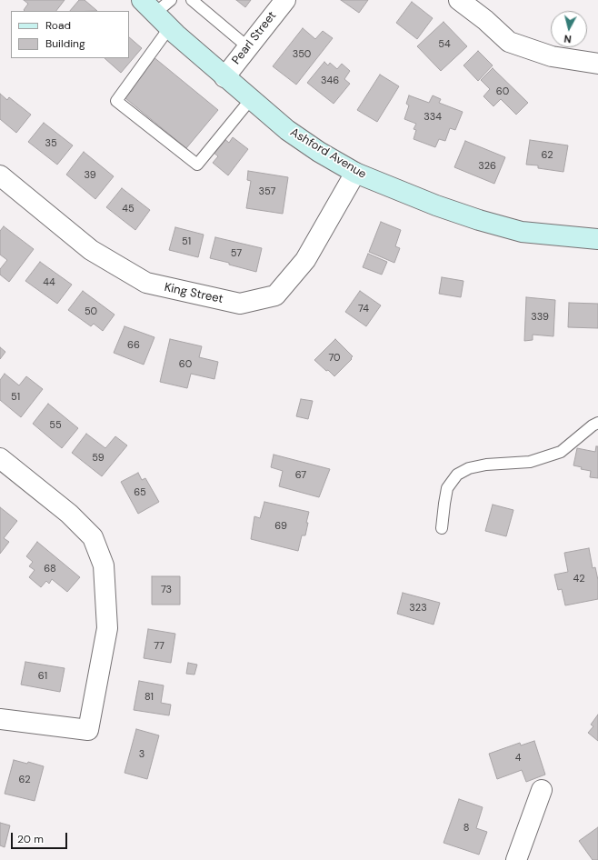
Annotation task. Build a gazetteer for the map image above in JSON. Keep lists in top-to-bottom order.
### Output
{
  "streets": {
    "main road": ["Ashford Avenue"],
    "street": ["Pearl Street", "King Street"]
  },
  "crossings": [
    ["Pearl Street", "Ashford Avenue"],
    ["Ashford Avenue", "King Street"]
  ],
  "house_numbers": [
    "54",
    "350",
    "346",
    "60",
    "334",
    "35",
    "62",
    "326",
    "39",
    "357",
    "45",
    "51",
    "57",
    "44",
    "74",
    "50",
    "339",
    "66",
    "70",
    "60",
    "51",
    "55",
    "59",
    "67",
    "65",
    "69",
    "68",
    "42",
    "73",
    "323",
    "77",
    "61",
    "81",
    "3",
    "4",
    "62",
    "8"
  ],
  "legend": ["Road", "Building"],
  "scale_bar": "20 m",
  "north": "bottom"
}
